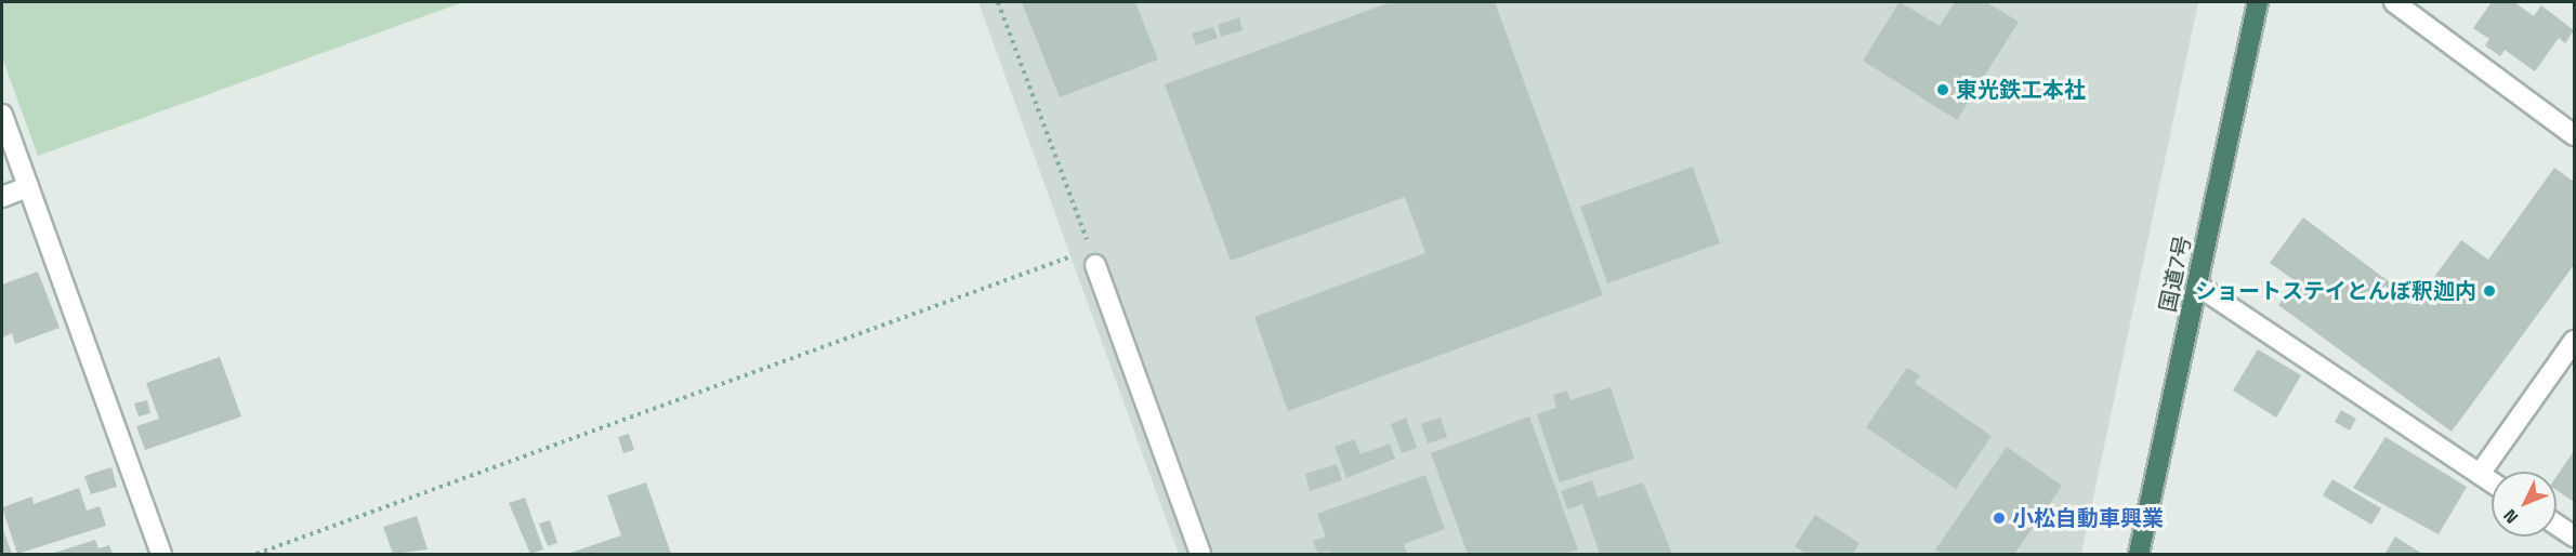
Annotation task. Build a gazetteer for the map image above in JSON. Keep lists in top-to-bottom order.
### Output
{
  "streets": {
    "highway": ["国道7号"]
  },
  "places": ["東光鉄工本社", "ショートステイとんぼ釈迦内", "小松自動車興業"],
  "north": "bottom left"
}
